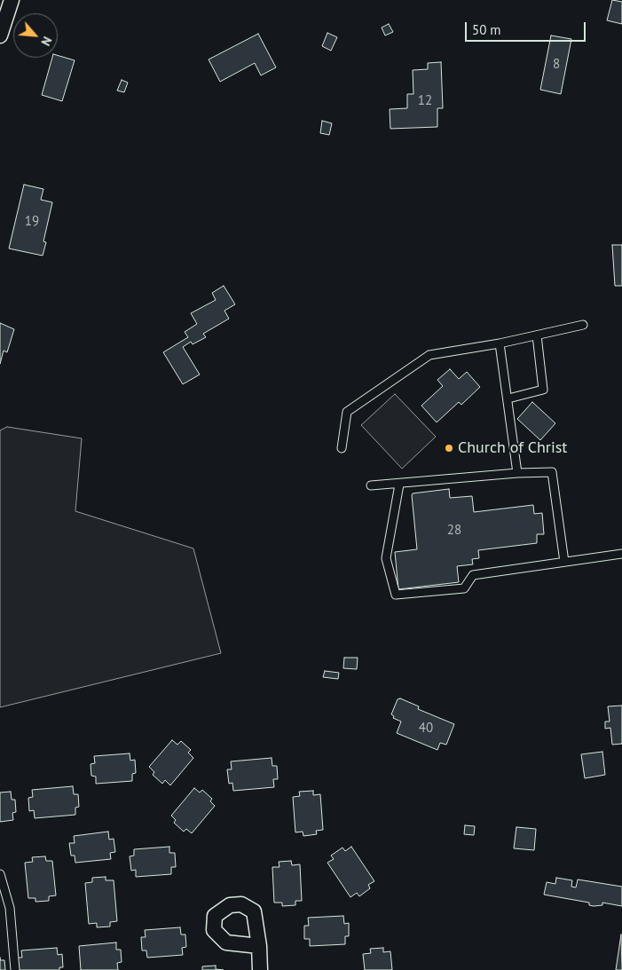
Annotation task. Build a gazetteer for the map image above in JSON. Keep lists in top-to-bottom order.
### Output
{
  "places": ["Church of Christ"],
  "house_numbers": [
    "8",
    "12",
    "19",
    "28",
    "40"
  ],
  "scale_bar": "50 m",
  "north": "bottom right"
}
